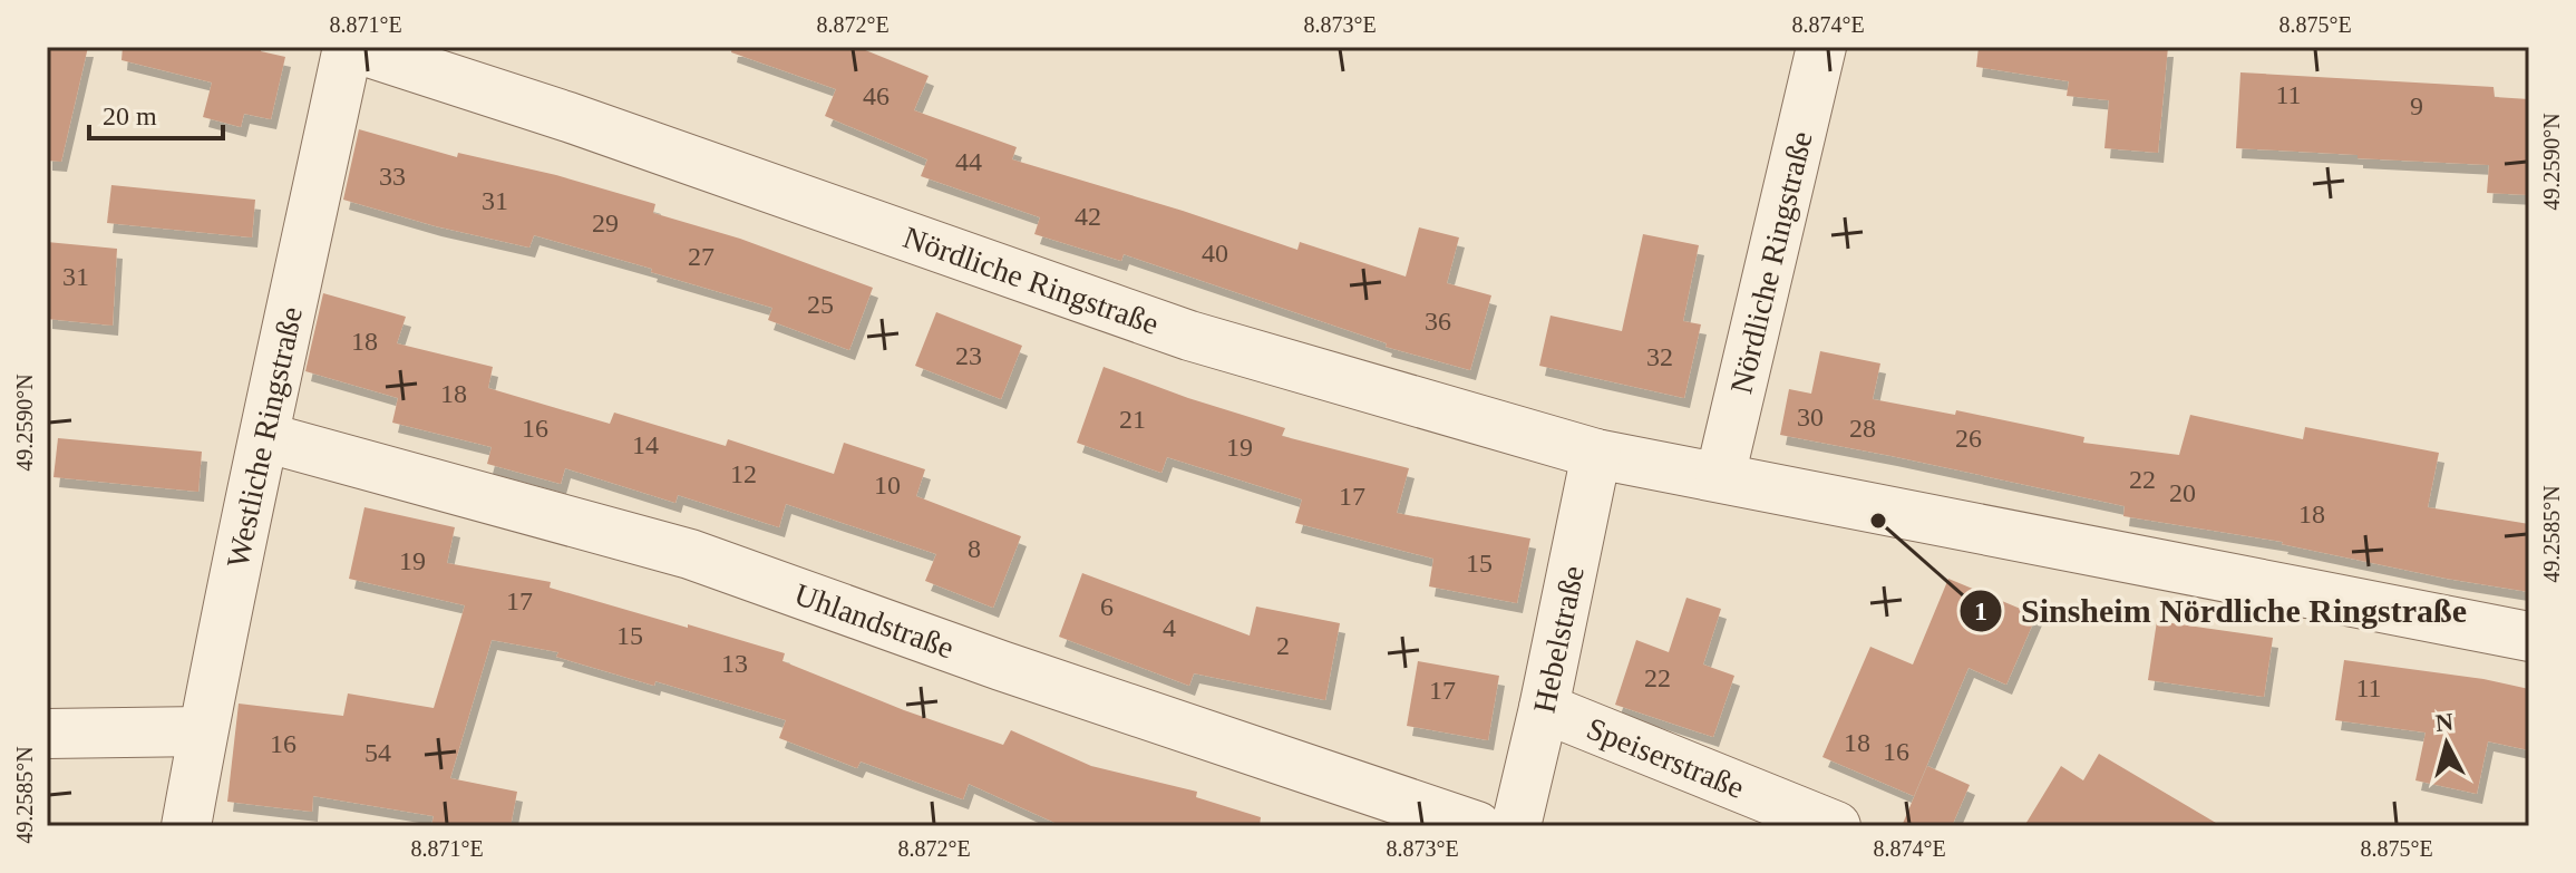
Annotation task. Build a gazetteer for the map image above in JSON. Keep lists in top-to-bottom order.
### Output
{
  "streets": {
    "street": [
      "Nördliche Ringstraße",
      "Westliche Ringstraße",
      "Uhlandstraße",
      "Hebelstraße",
      "Speiserstraße"
    ]
  },
  "crossings": [
    ["Nördliche Ringstraße", "Westliche Ringstraße"],
    ["Nördliche Ringstraße", "Hebelstraße"],
    ["Westliche Ringstraße", "Uhlandstraße"],
    ["Hebelstraße", "Speiserstraße"]
  ],
  "places": ["Sinsheim Nördliche Ringstraße"],
  "house_numbers": [
    "11",
    "46",
    "9",
    "44",
    "33",
    "31",
    "42",
    "29",
    "40",
    "27",
    "31",
    "25",
    "36",
    "18",
    "23",
    "32",
    "18",
    "30",
    "21",
    "16",
    "28",
    "26",
    "14",
    "19",
    "12",
    "22",
    "10",
    "20",
    "17",
    "18",
    "8",
    "19",
    "15",
    "17",
    "6",
    "4",
    "15",
    "2",
    "13",
    "22",
    "11",
    "17",
    "18",
    "16",
    "16",
    "54"
  ],
  "scale_bar": "20 m",
  "north": "top",
  "coordinates": [
    "8.871°E",
    "8.872°E",
    "8.873°E",
    "8.874°E",
    "8.875°E",
    "49.2590°N",
    "49.2585°N"
  ]
}
